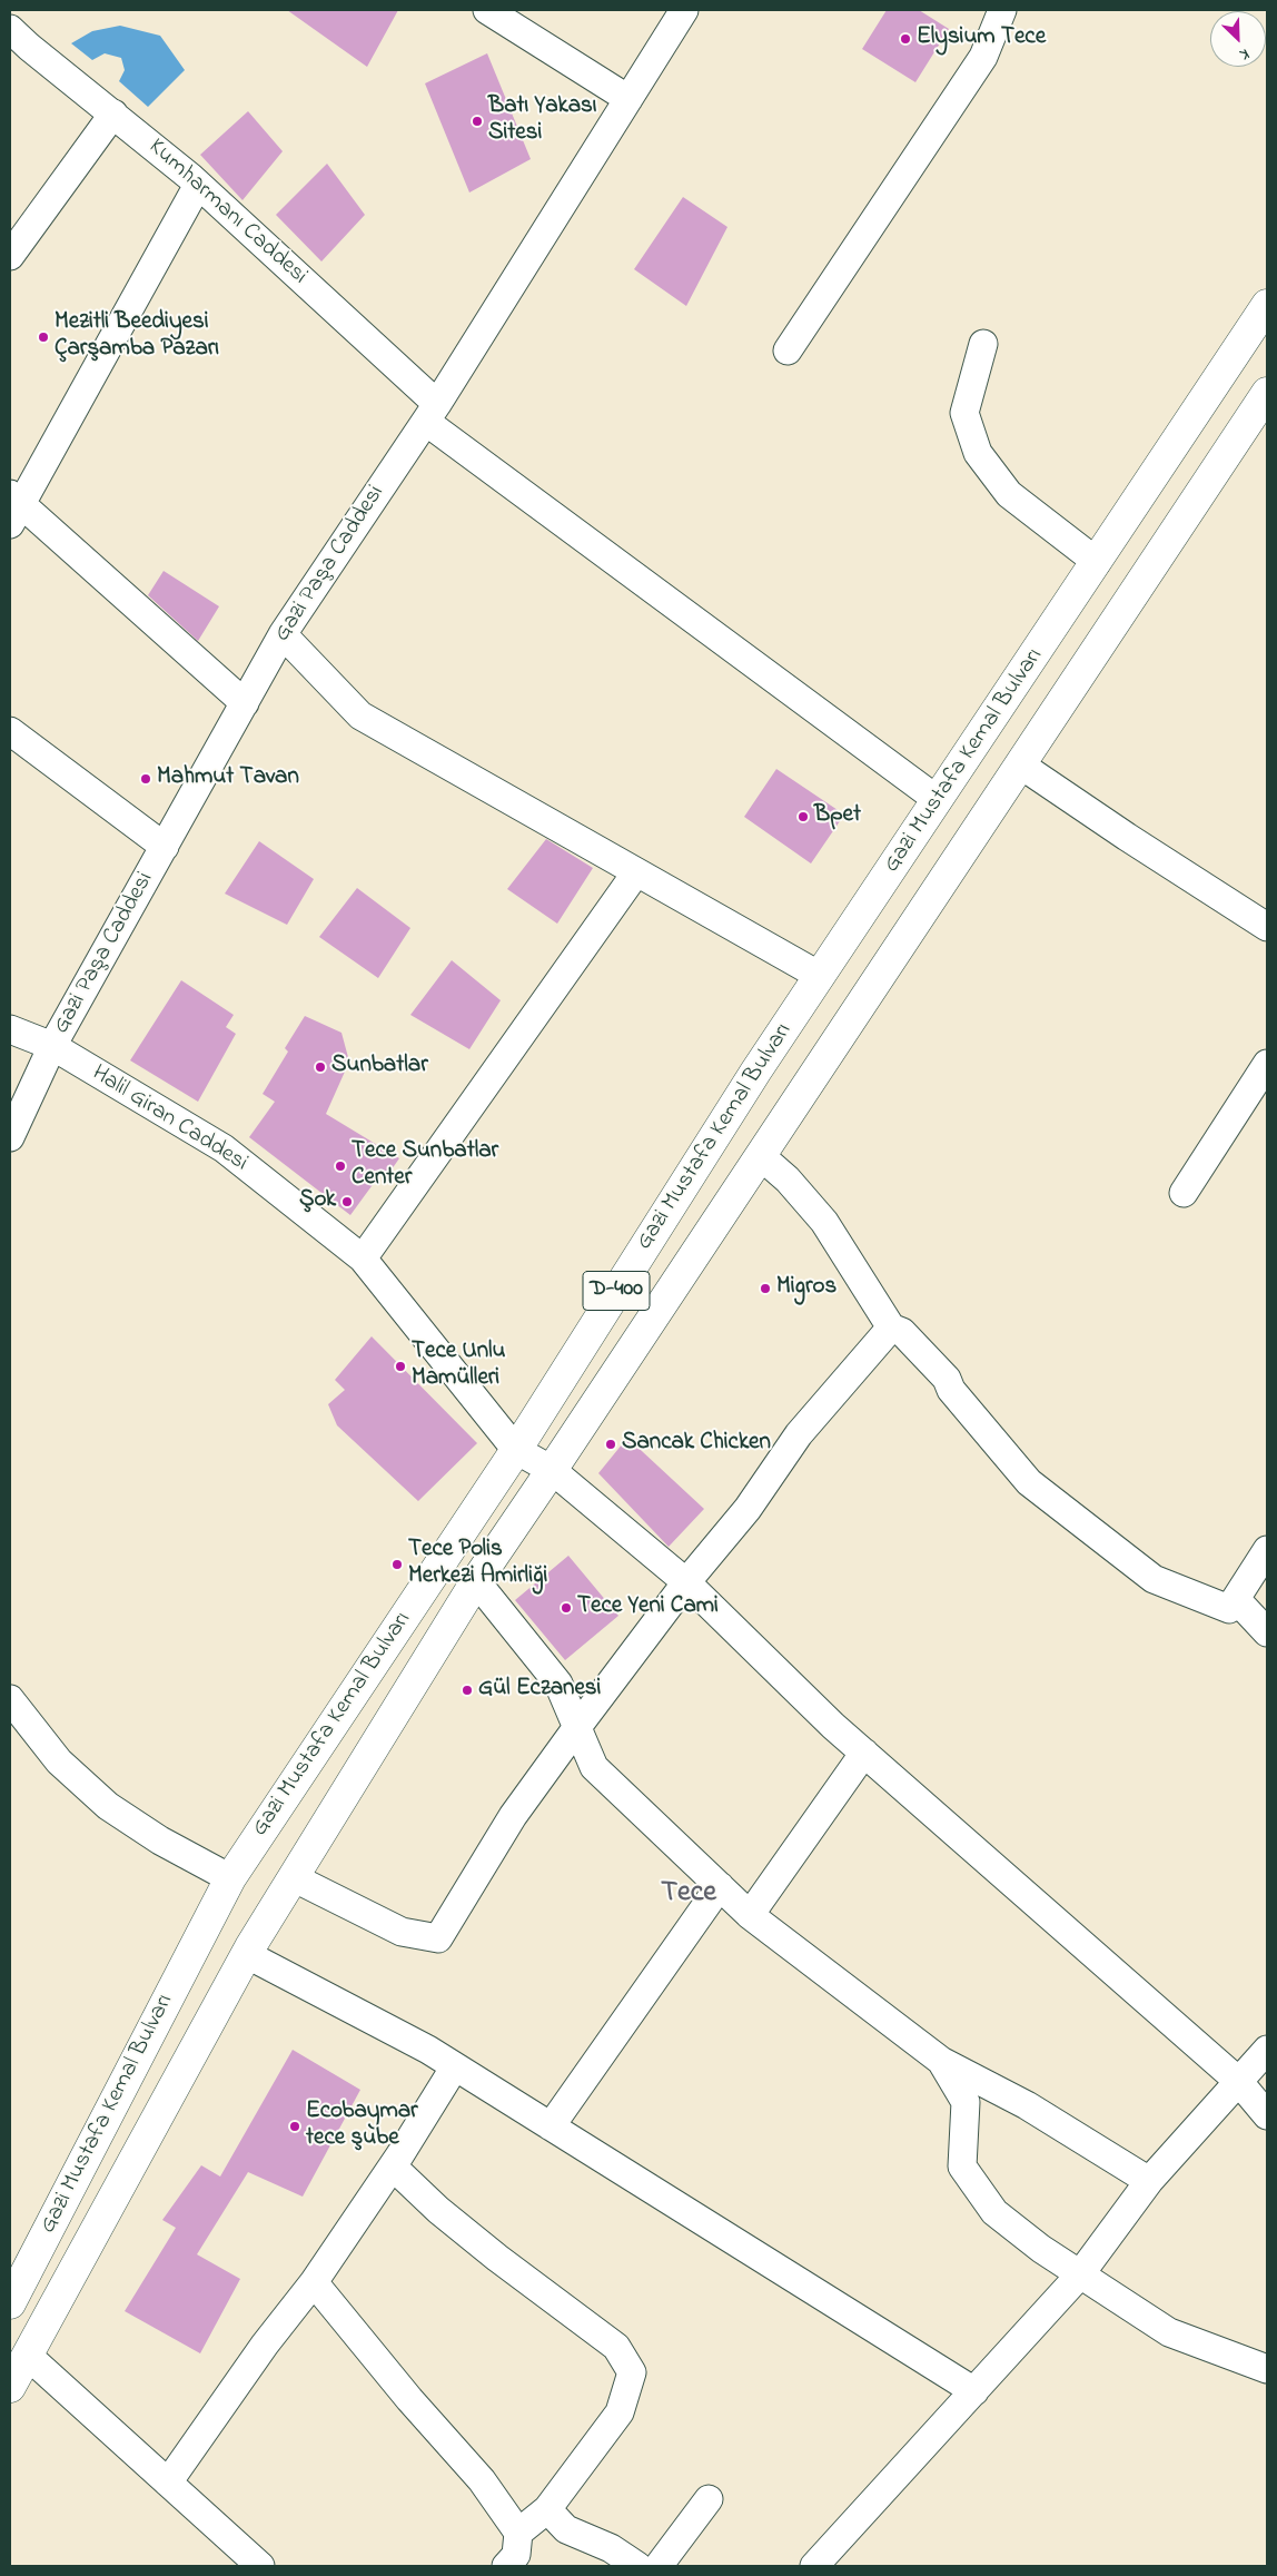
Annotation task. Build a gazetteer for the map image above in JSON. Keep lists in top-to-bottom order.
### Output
{
  "streets": {
    "highway": ["Gazi Mustafa Kemal Bulvarı", "D-400"],
    "street": ["Kumharmanı Caddesi", "Gazi Paşa Caddesi", "Halil Giran Caddesi"]
  },
  "crossings": [
    ["Kumharmanı Caddesi", "Gazi Paşa Caddesi"],
    ["Kumharmanı Caddesi", "Gazi Mustafa Kemal Bulvarı"],
    ["Gazi Paşa Caddesi", "Halil Giran Caddesi"],
    ["Gazi Mustafa Kemal Bulvarı", "Halil Giran Caddesi"]
  ],
  "districts": ["Tece"],
  "places": [
    "Elysium Tece",
    "Batı Yakası Sitesi",
    "Mezitli Beediyesi Çarşamba Pazarı",
    "Mahmut Tavan",
    "Bpet",
    "Sunbatlar",
    "Tece Sunbatlar Center",
    "Şok",
    "Migros",
    "Tece Unlu Mamülleri",
    "Sancak Chicken",
    "Tece Polis Merkezi Amirliği",
    "Tece Yeni Cami",
    "Gül Eczanesi",
    "Ecobaymar tece şube"
  ],
  "north": "bottom right"
}
